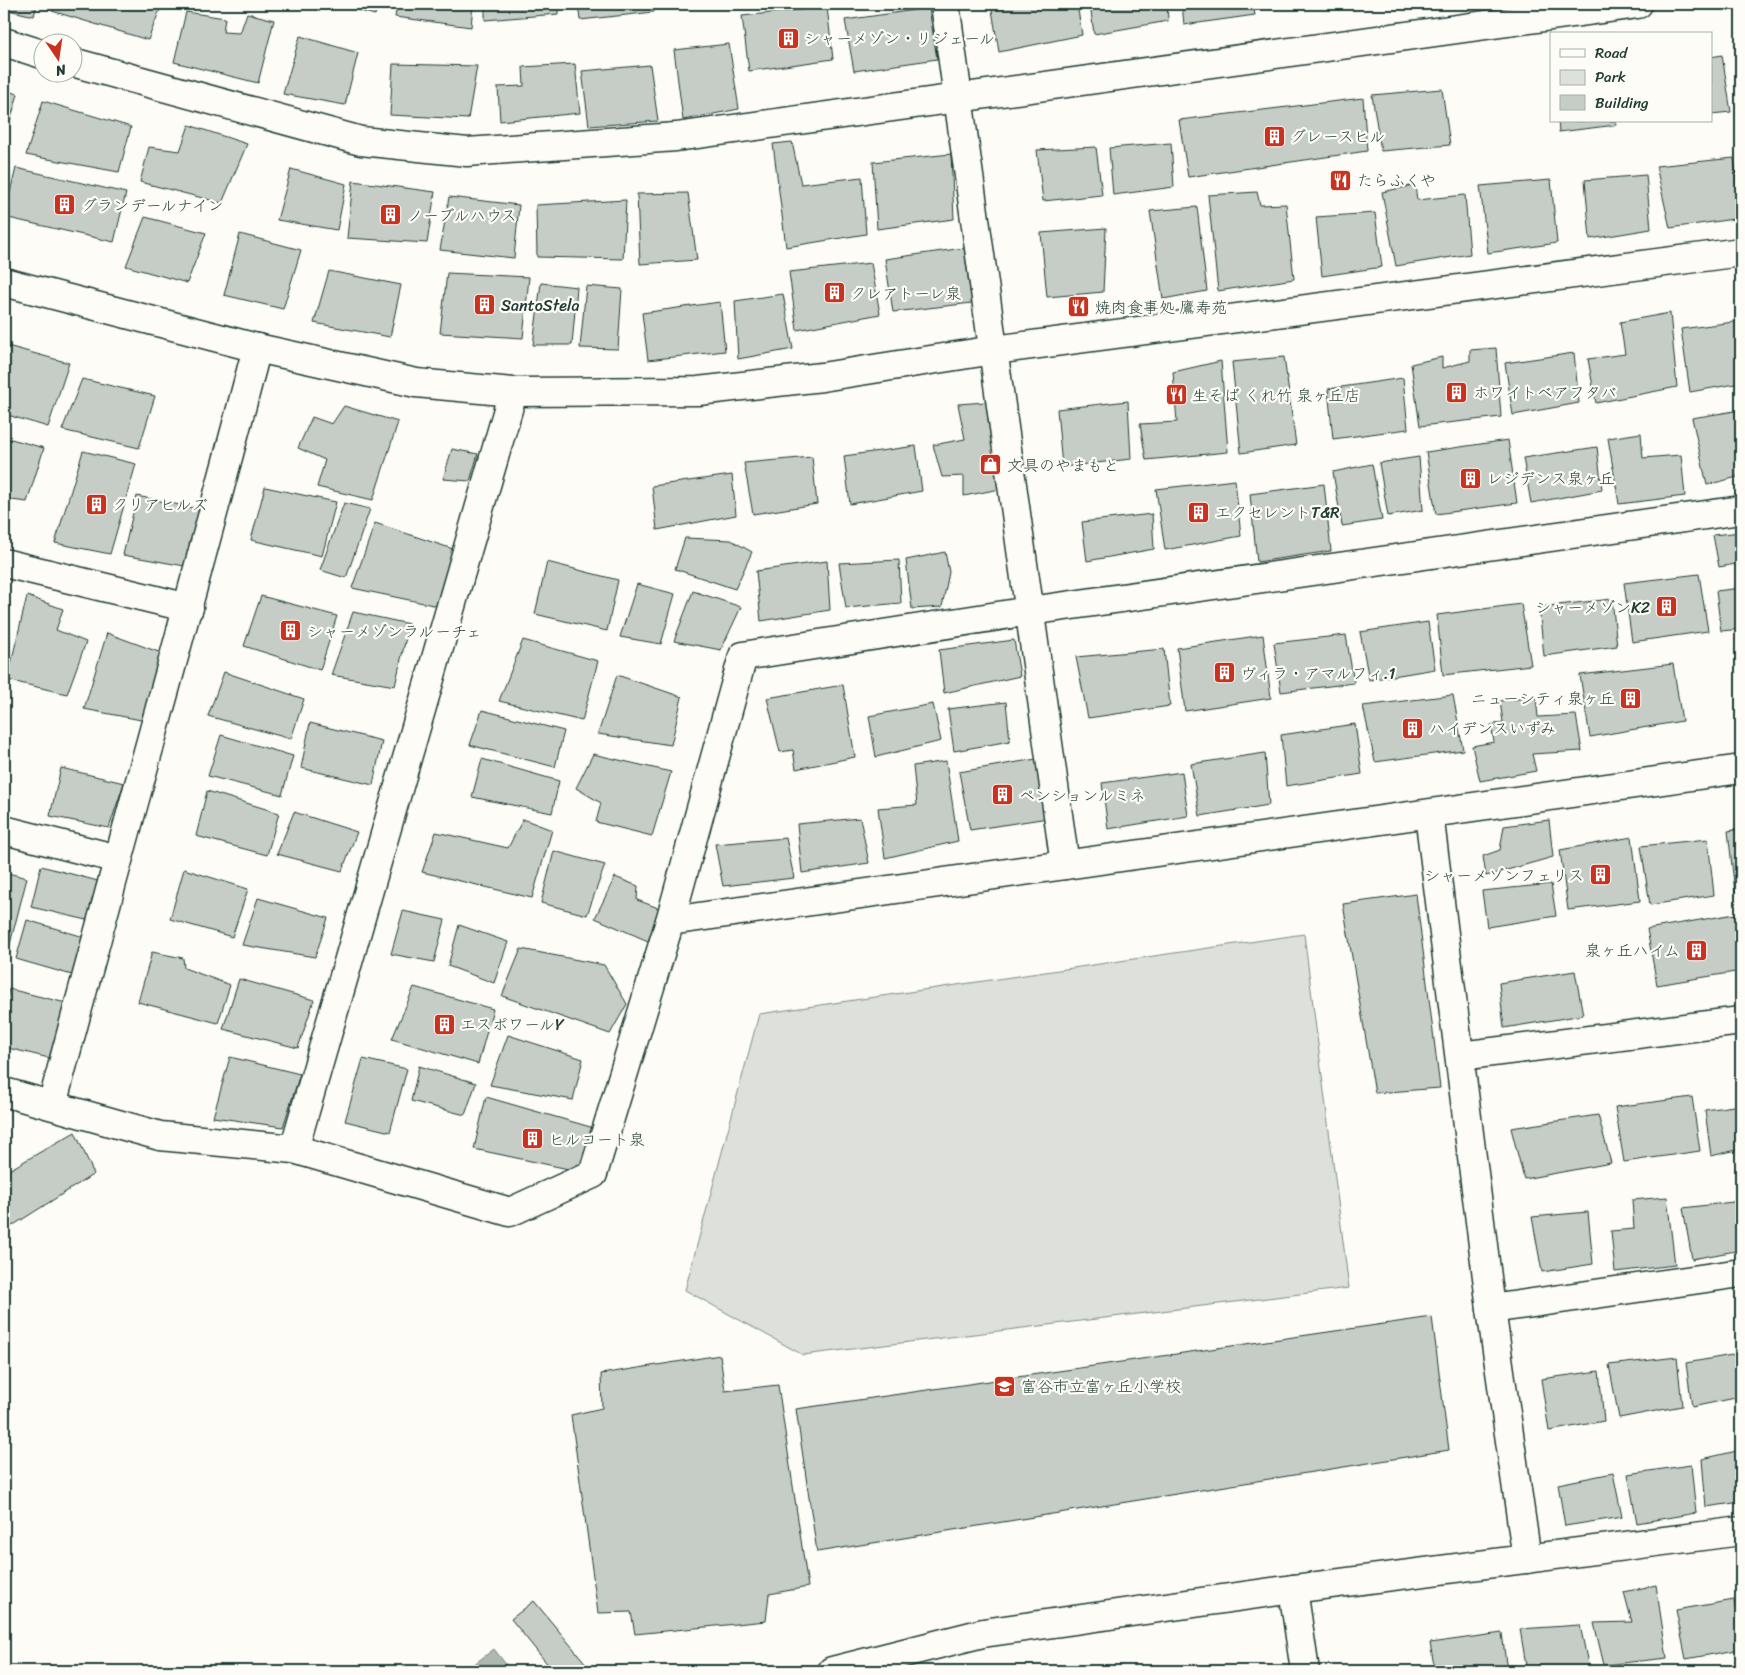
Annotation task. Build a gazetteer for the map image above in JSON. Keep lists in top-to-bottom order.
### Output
{
  "places": {
    "building": [
      "シャーメゾン・リジェール",
      "グレースヒル",
      "グランデールナイン",
      "ノーブルハウス",
      "クレアトーレ泉",
      "SantoStela",
      "ホワイトベアフタバ",
      "レジデンス泉ヶ丘",
      "クリアヒルズ",
      "エクセレントT&R",
      "シャーメゾンK2",
      "シャーメゾンラルーチェ",
      "ヴィラ・アマルフィ.1",
      "ニューシティ泉ヶ丘",
      "ハイデンスいずみ",
      "ペンションルミネ",
      "シャーメゾンフェリス",
      "泉ヶ丘ハイム",
      "エスポワールY",
      "ヒルコート泉"
    ],
    "restaurant": ["たらふくや", "焼肉食事処 鷹寿苑", "生そば くれ竹 泉ヶ丘店"],
    "shop": ["文具のやまもと"],
    "school or university": ["富谷市立富ヶ丘小学校"]
  },
  "legend": ["Road", "Park", "Building"],
  "north": "bottom"
}
